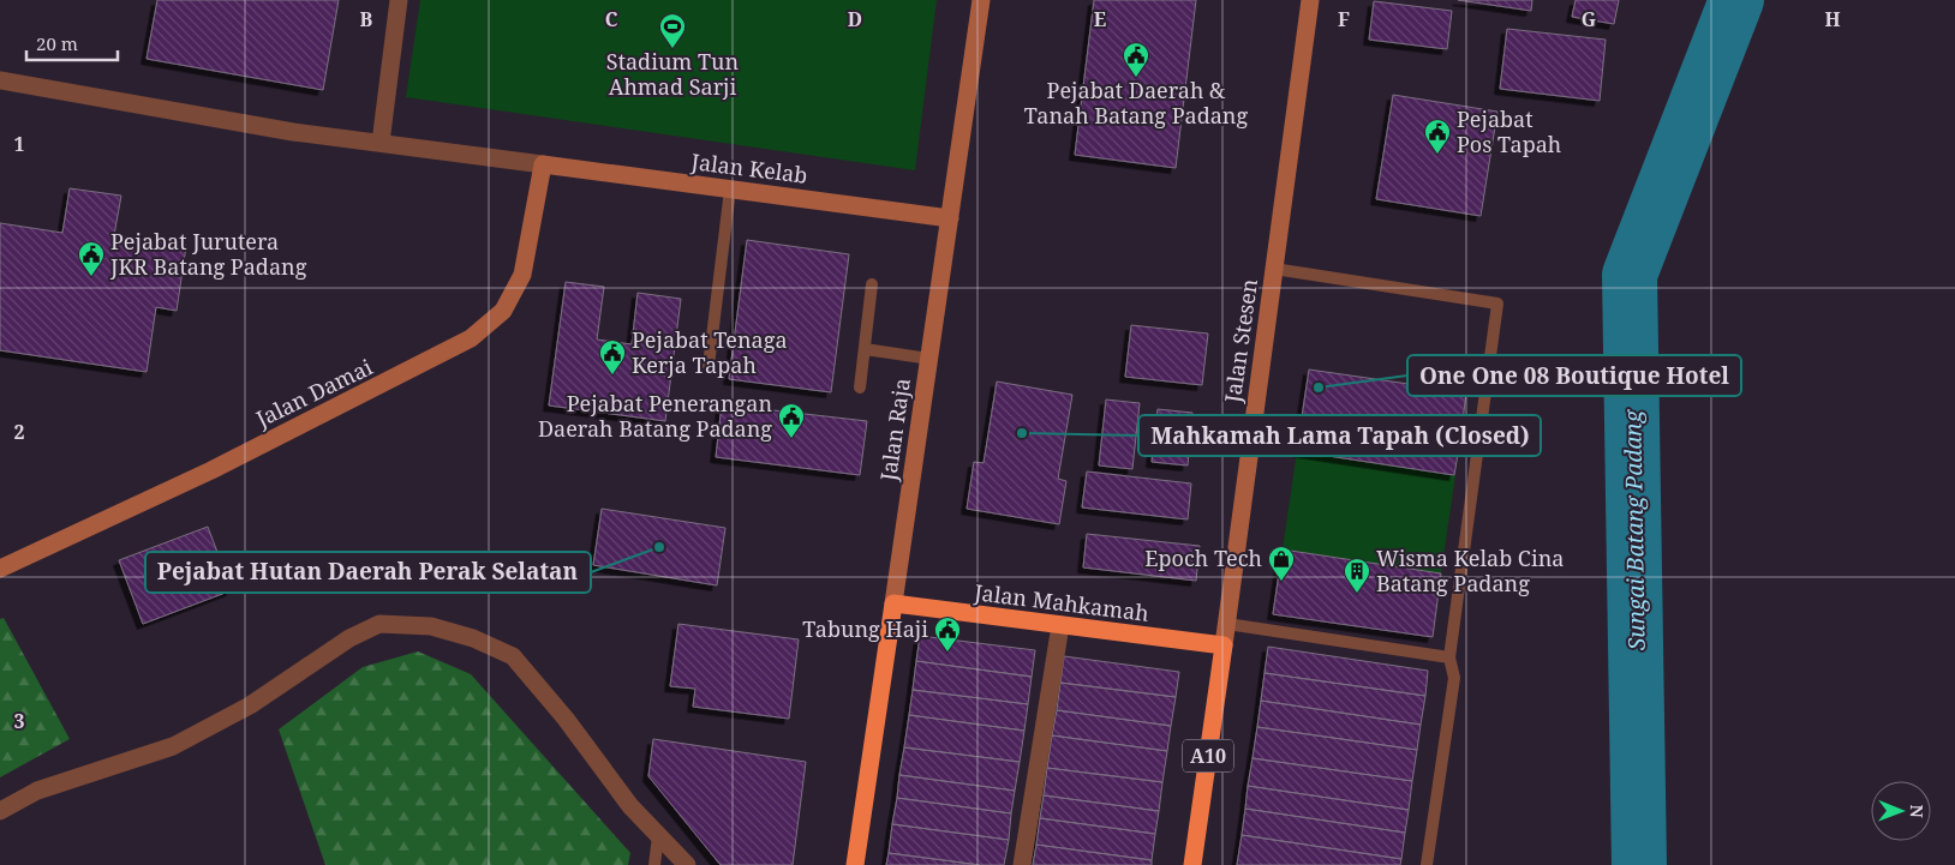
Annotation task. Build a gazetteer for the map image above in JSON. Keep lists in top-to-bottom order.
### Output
{
  "streets": {
    "highway": [
      "Jalan Stesen",
      "Jalan Raja",
      "Jalan Mahkamah",
      "A10"
    ],
    "street": ["Jalan Kelab", "Jalan Damai"]
  },
  "crossings": [
    ["Jalan Kelab", "Jalan Damai"],
    ["Jalan Kelab", "Jalan Raja"],
    ["Jalan Stesen", "Jalan Mahkamah"],
    ["Jalan Raja", "Jalan Mahkamah"]
  ],
  "water": ["Sungai Batang Padang"],
  "places": {
    "sports": ["Stadium Tun Ahmad Sarji"],
    "public building": [
      "Pejabat Daerah & Tanah Batang Padang",
      "Pejabat Pos Tapah",
      "Pejabat Jurutera JKR Batang Padang",
      "Pejabat Tenaga Kerja Tapah",
      "Pejabat Penerangan Daerah Batang Padang",
      "Tabung Haji"
    ],
    "other": ["One One 08 Boutique Hotel", "Mahkamah Lama Tapah (Closed)", "Pejabat Hutan Daerah Perak Selatan"],
    "shop": ["Epoch Tech"],
    "building": ["Wisma Kelab Cina Batang Padang"]
  },
  "scale_bar": "20 m",
  "north": "right",
  "grid": {
    "columns": [
      "B",
      "C",
      "D",
      "E",
      "F",
      "G",
      "H"
    ],
    "rows": ["1", "2", "3"]
  }
}
